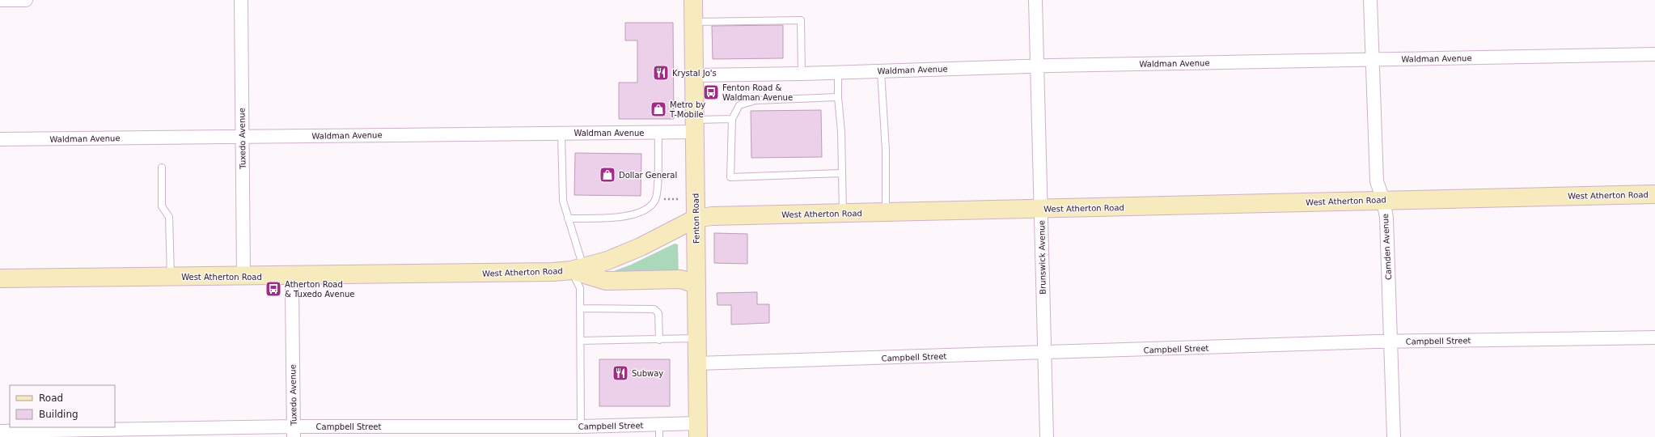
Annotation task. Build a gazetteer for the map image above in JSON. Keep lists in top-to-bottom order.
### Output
{
  "streets": {
    "street": [
      "Waldman Avenue",
      "Tuxedo Avenue",
      "West Atherton Road",
      "Fenton Road",
      "Camden Avenue",
      "Brunswick Avenue",
      "Campbell Street"
    ]
  },
  "crossings": [
    ["Waldman Avenue", "Tuxedo Avenue"],
    ["Waldman Avenue", "Fenton Road"],
    ["Waldman Avenue", "Camden Avenue"],
    ["Waldman Avenue", "Brunswick Avenue"],
    ["Tuxedo Avenue", "West Atherton Road"],
    ["Tuxedo Avenue", "Campbell Street"],
    ["West Atherton Road", "Fenton Road"],
    ["West Atherton Road", "Camden Avenue"],
    ["West Atherton Road", "Brunswick Avenue"],
    ["Fenton Road", "Campbell Street"],
    ["Camden Avenue", "Campbell Street"],
    ["Brunswick Avenue", "Campbell Street"]
  ],
  "places": {
    "restaurant": ["Krystal Jo's", "Subway"],
    "bus stop": ["Fenton Road & Waldman Avenue", "Atherton Road & Tuxedo Avenue"],
    "shop": ["Metro by T-Mobile", "Dollar General"]
  },
  "legend": ["Road", "Building"]
}
